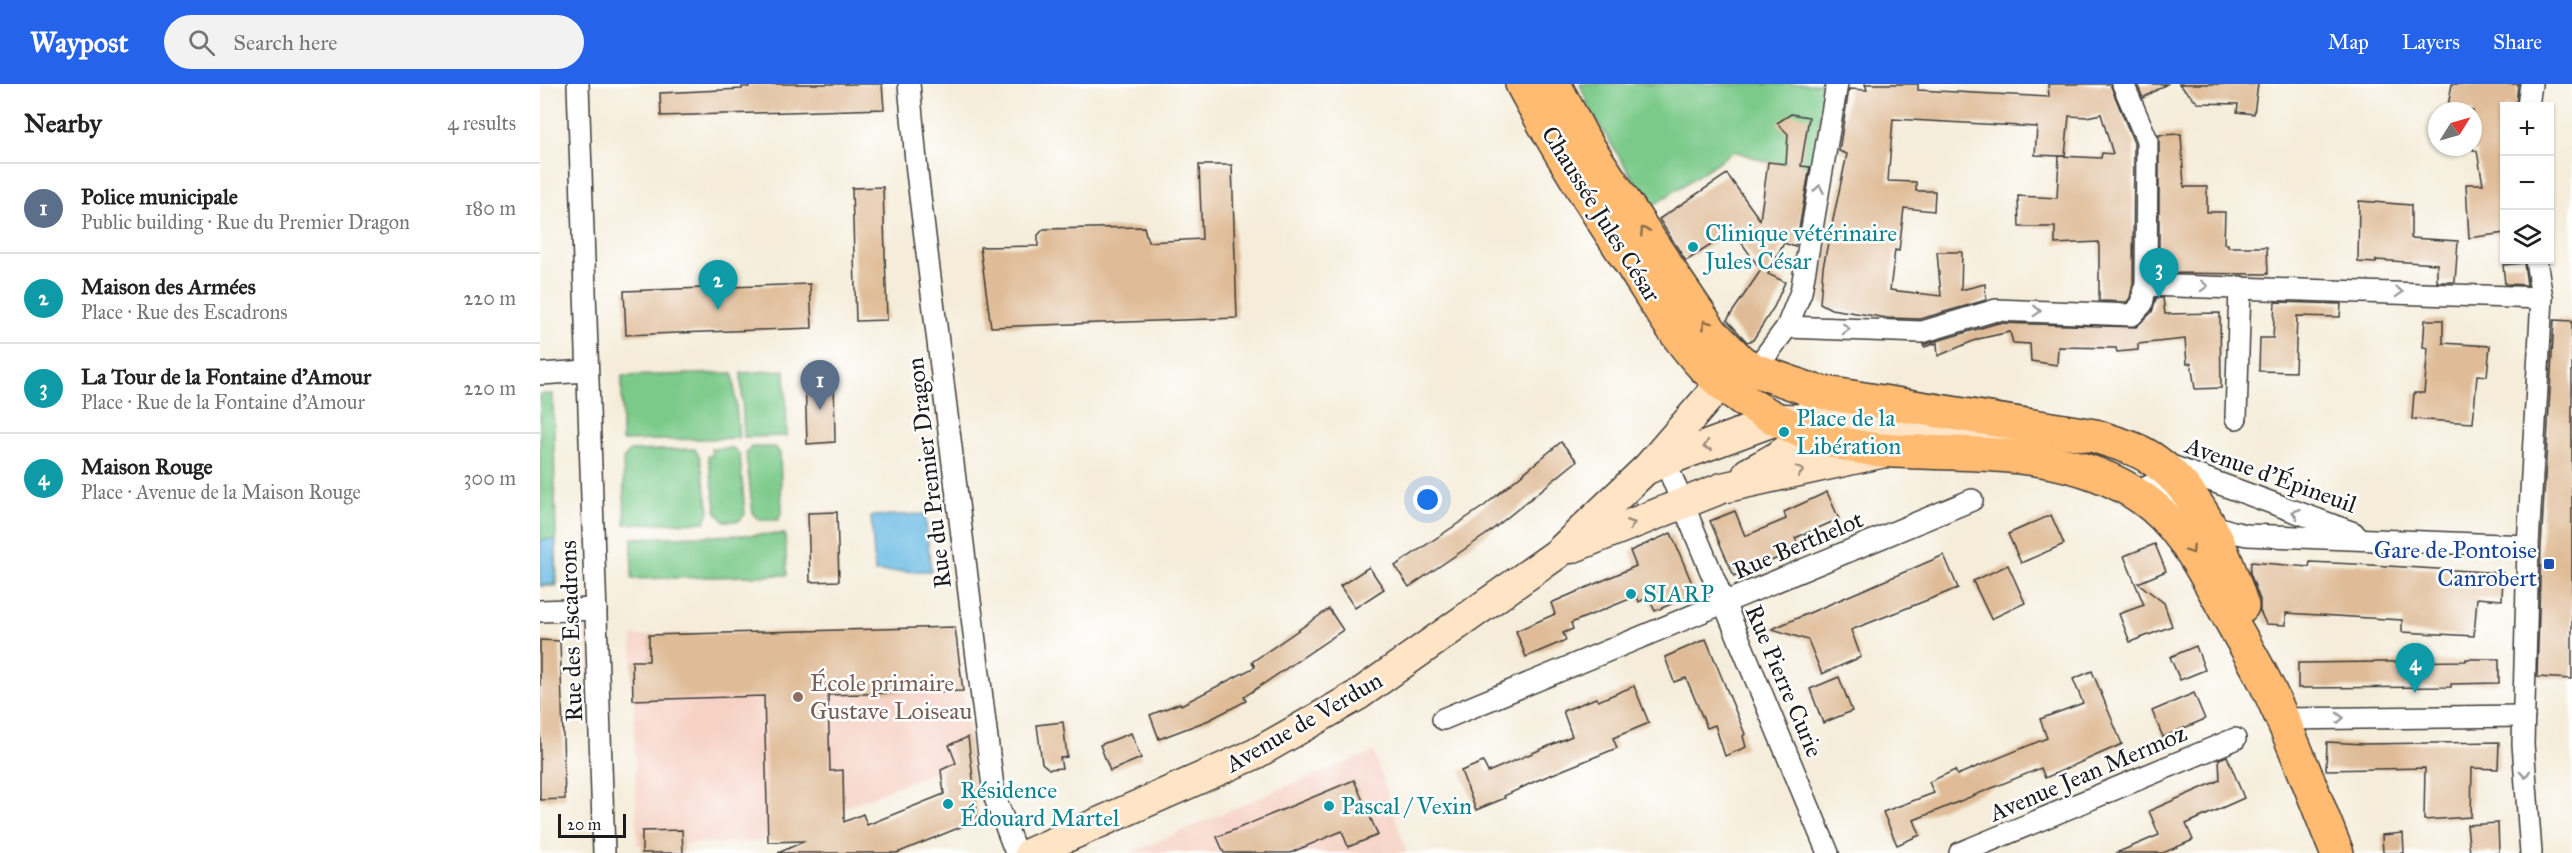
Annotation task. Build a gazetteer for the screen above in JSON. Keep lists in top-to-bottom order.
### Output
{
  "streets": {
    "main road": ["Chaussée Jules César", "Avenue de Verdun"],
    "street": [
      "Rue du Premier Dragon",
      "Avenue d'Épineuil",
      "Rue Berthelot",
      "Rue des Escadrons",
      "Rue Pierre Curie",
      "Avenue Jean Mermoz"
    ]
  },
  "crossings": [
    ["Chaussée Jules César", "Avenue de Verdun"],
    ["Rue Berthelot", "Rue Pierre Curie"],
    ["Rue Pierre Curie", "Avenue de Verdun"]
  ],
  "places": {
    "other": [
      "Clinique vétérinaire Jules César",
      "Place de la Libération",
      "SIARP",
      "École primaire Gustave Loiseau",
      "Résidence Édouard Martel",
      "Pascal / Vexin"
    ],
    "transit": ["Gare de Pontoise Canrobert"]
  },
  "scale_bar": "20 m",
  "north": "top right",
  "page": {
    "header": "Waypost",
    "search": "Search here",
    "nav": ["Map", "Layers", "Share"],
    "heading": ["Nearby", "4 results"],
    "map_buttons": ["+", "−"],
    "list": [
      {
        "mark": "1",
        "name": "Police municipale",
        "note": "Public building · Rue du Premier Dragon",
        "value": "180 m"
      },
      {
        "mark": "2",
        "name": "Maison des Armées",
        "note": "Place · Rue des Escadrons",
        "value": "220 m"
      },
      {
        "mark": "3",
        "name": "La Tour de la Fontaine d'Amour",
        "note": "Place · Rue de la Fontaine d'Amour",
        "value": "220 m"
      },
      {
        "mark": "4",
        "name": "Maison Rouge",
        "note": "Place · Avenue de la Maison Rouge",
        "value": "300 m"
      }
    ],
    "pins": [
      "3",
      "2",
      "1",
      "4"
    ],
    "scale": "20 m"
  }
}
